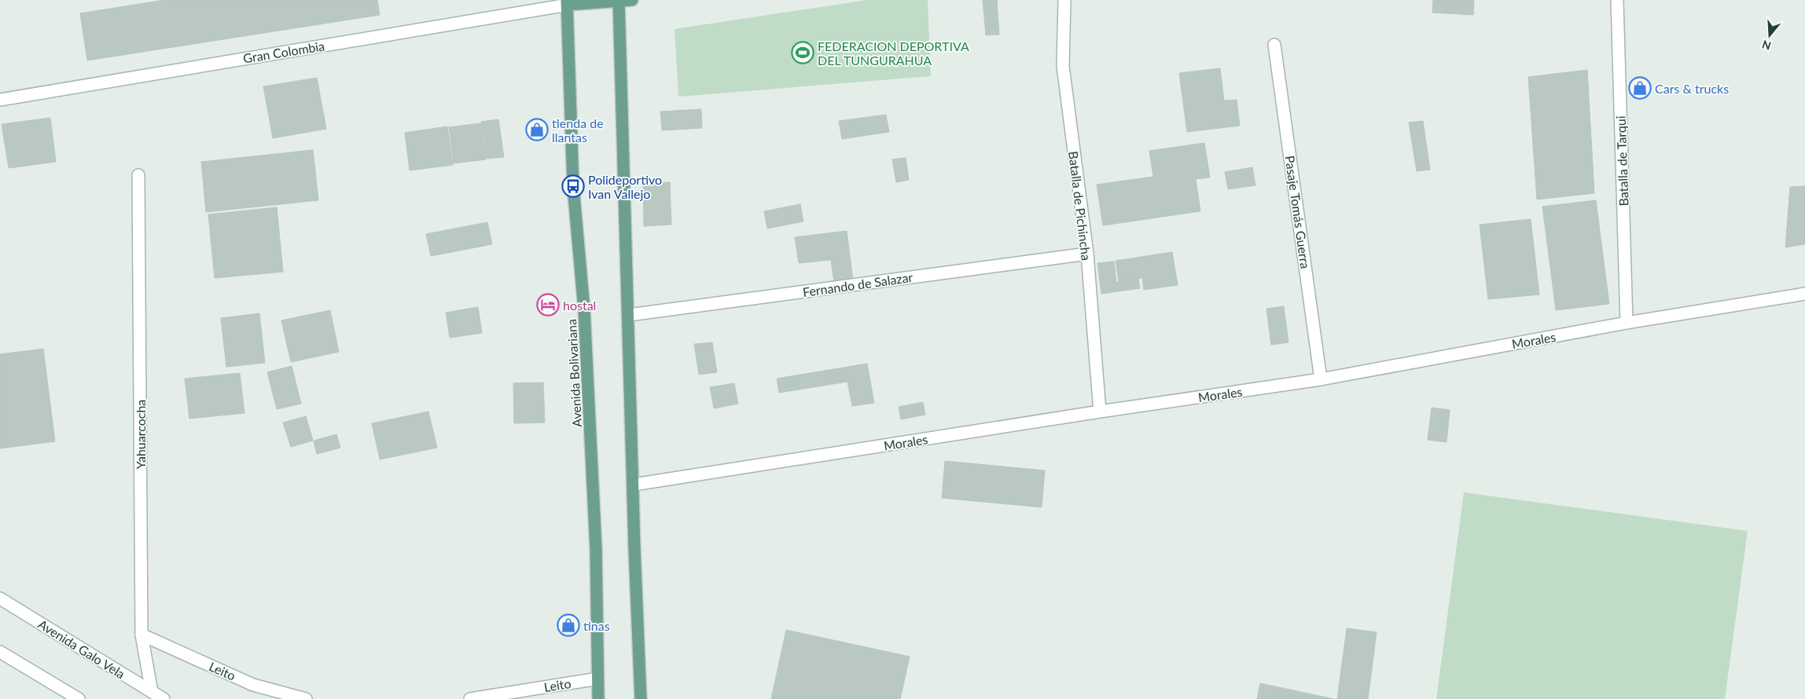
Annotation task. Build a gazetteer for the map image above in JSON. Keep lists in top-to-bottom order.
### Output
{
  "streets": {
    "main road": ["Avenida Bolivariana"],
    "street": [
      "Gran Colombia",
      "Batalla de Tarqui",
      "Batalla de Pichincha",
      "Pasaje Tomás Guerra",
      "Fernando de Salazar",
      "Morales",
      "Yahuarcocha",
      "Avenida Galo Vela",
      "Leito"
    ]
  },
  "crossings": [
    ["Gran Colombia", "Avenida Bolivariana"],
    ["Batalla de Tarqui", "Morales"],
    ["Batalla de Pichincha", "Fernando de Salazar"],
    ["Batalla de Pichincha", "Morales"],
    ["Pasaje Tomás Guerra", "Morales"],
    ["Avenida Bolivariana", "Leito"],
    ["Yahuarcocha", "Avenida Galo Vela"],
    ["Yahuarcocha", "Leito"]
  ],
  "places": {
    "sports": ["FEDERACION DEPORTIVA DEL TUNGURAHUA"],
    "shop": ["Cars & trucks", "tienda de llantas", "tinas"],
    "bus stop": ["Polideportivo Ivan Vallejo"],
    "hotel": ["hostal"]
  },
  "north": "bottom"
}
